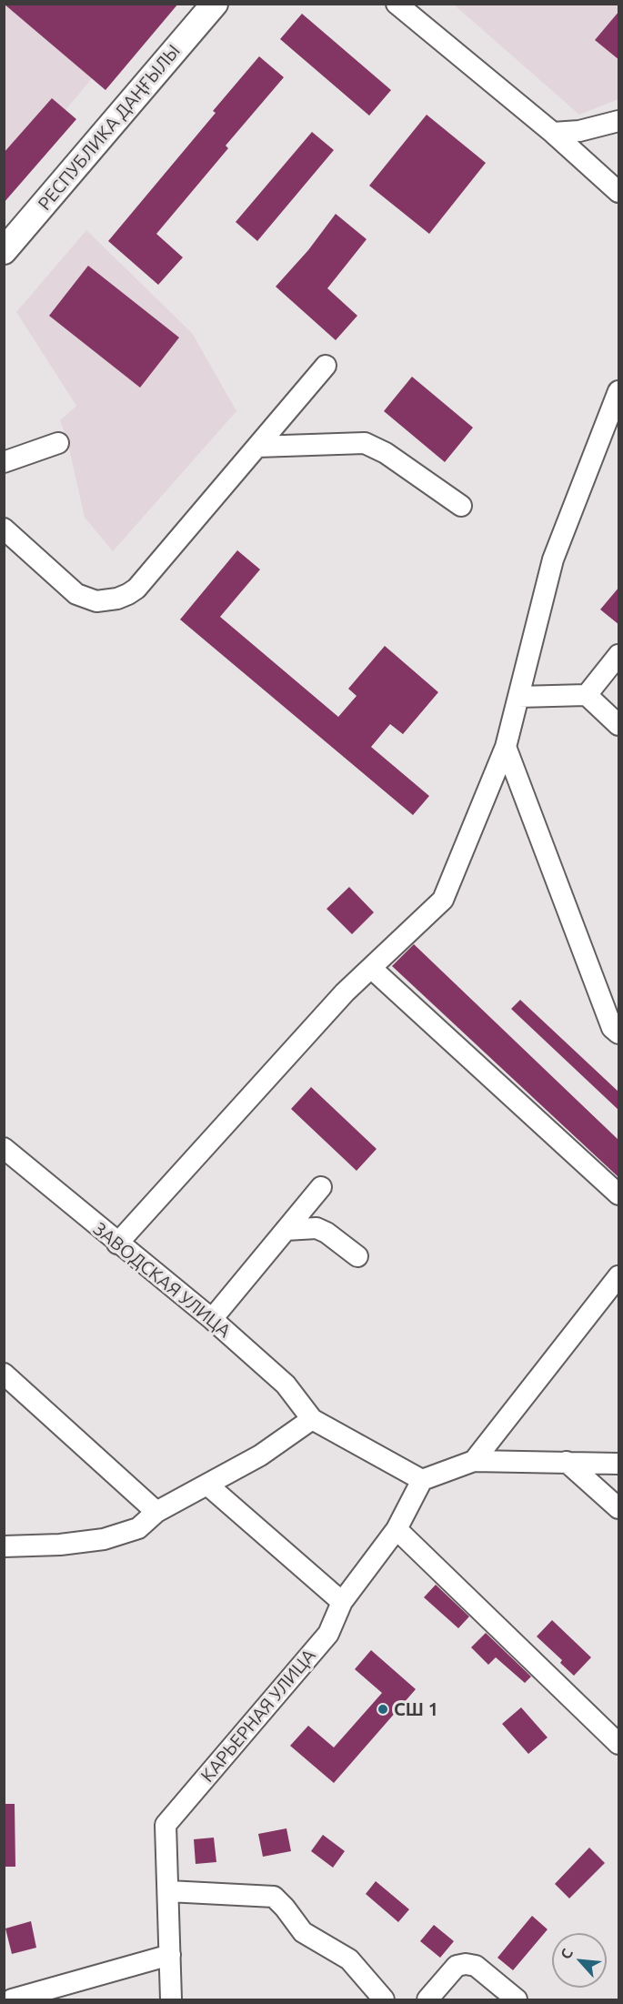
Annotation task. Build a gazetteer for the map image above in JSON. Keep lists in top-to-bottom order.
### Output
{
  "streets": {
    "main road": ["РЕСПУБЛИКА ДАҢҒЫЛЫ"],
    "street": ["ЗАВОДСКАЯ УЛИЦА", "КАРЬЕРНАЯ УЛИЦА"]
  },
  "places": ["СШ 1"],
  "north": "top left"
}
